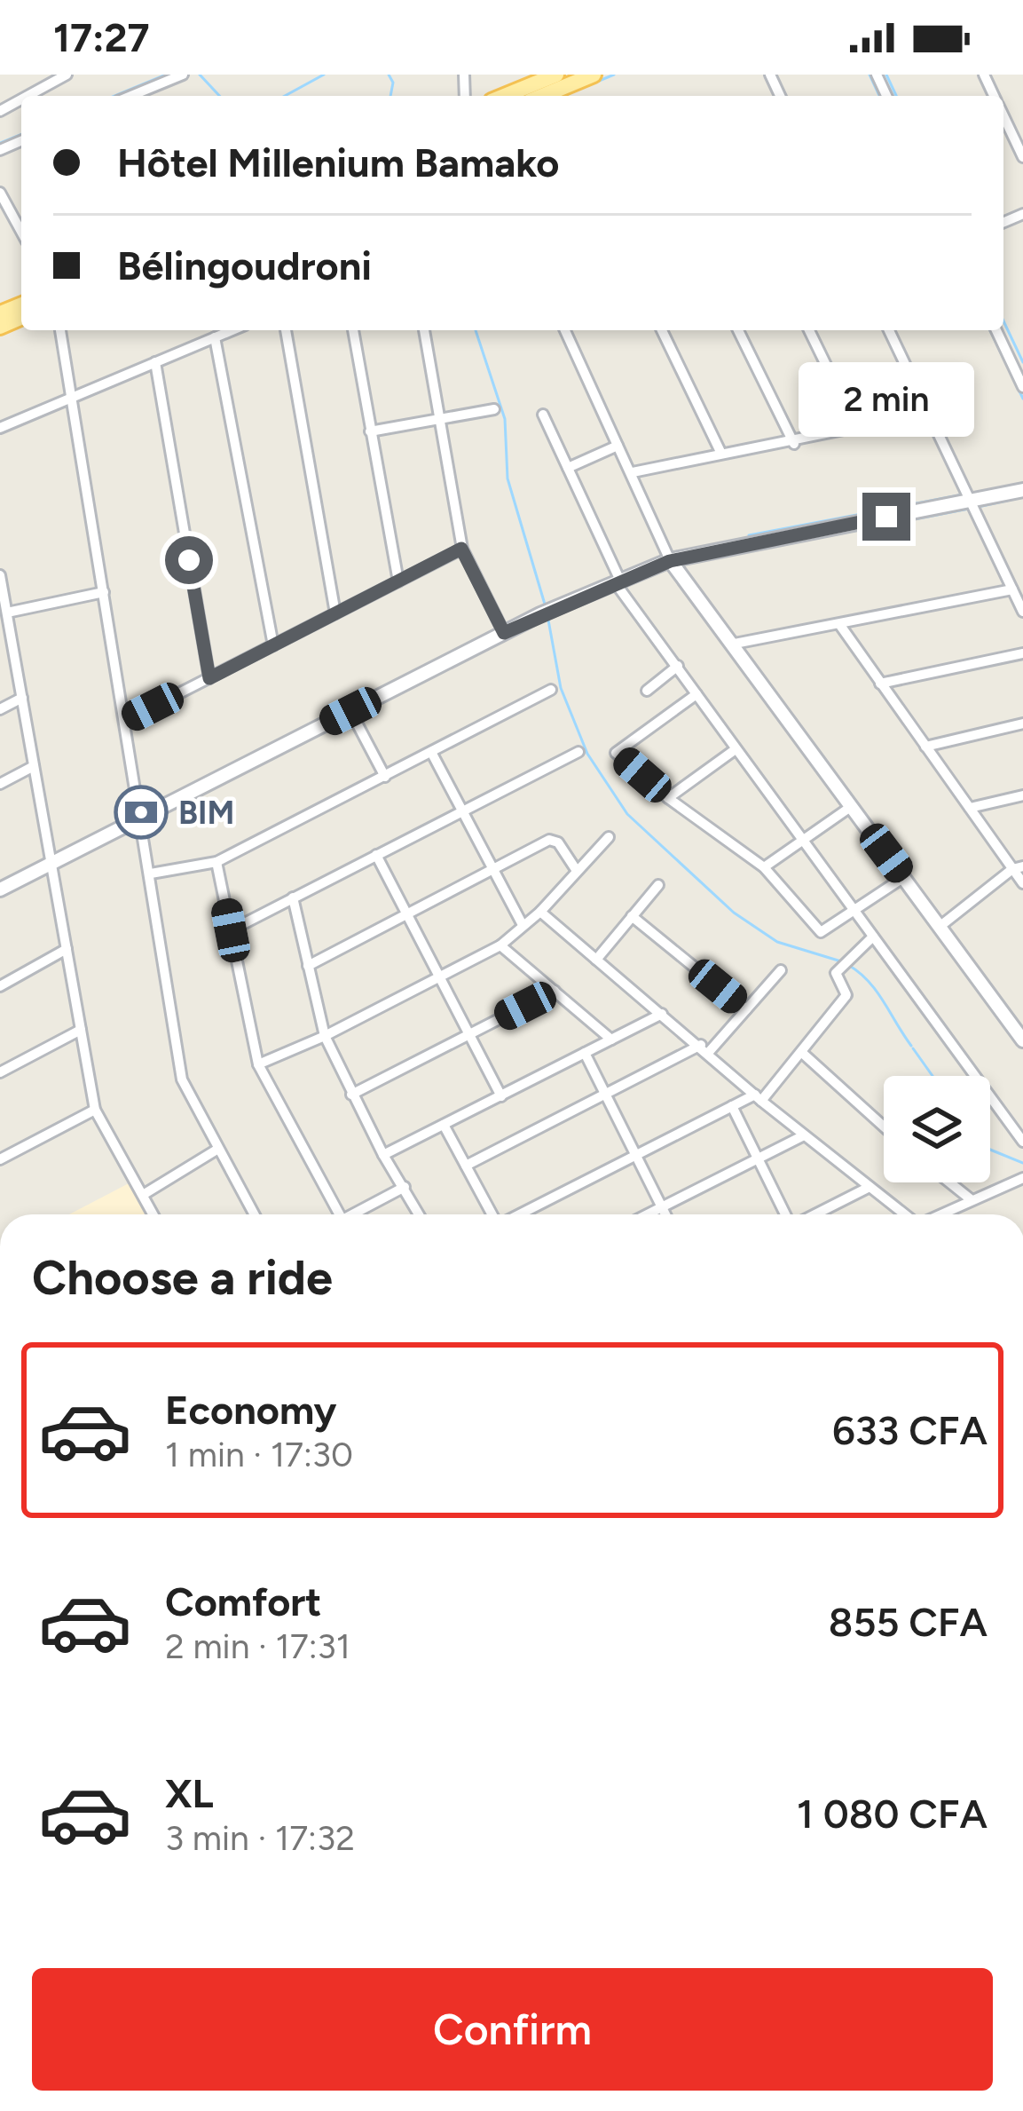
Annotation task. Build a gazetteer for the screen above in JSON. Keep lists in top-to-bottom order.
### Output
{
  "places": {
    "bank": ["BIM"]
  },
  "page": {
    "status": "17:27",
    "banner": ["Hôtel Millenium Bamako", "Bélingoudroni"],
    "bubble": "2 min",
    "heading": "Choose a ride",
    "list": [
      {
        "name": "Economy",
        "note": "1 min · 17:30",
        "value": "633 CFA"
      },
      {
        "name": "Comfort",
        "note": "2 min · 17:31",
        "value": "855 CFA"
      },
      {
        "name": "XL",
        "note": "3 min · 17:32",
        "value": "1 080 CFA"
      }
    ],
    "buttons": "Confirm"
  }
}
